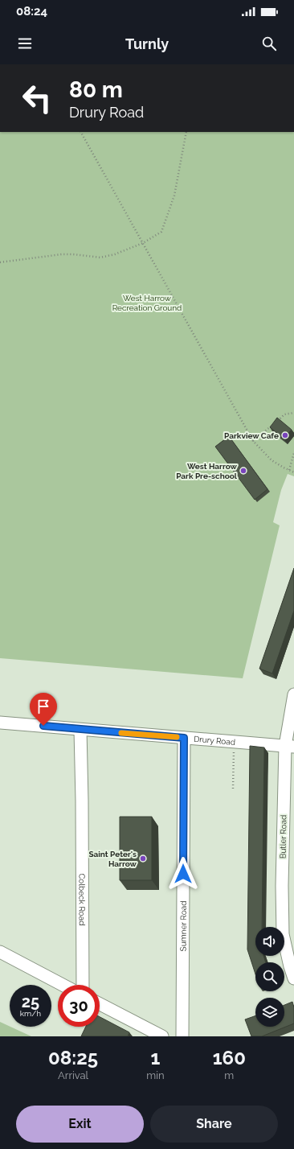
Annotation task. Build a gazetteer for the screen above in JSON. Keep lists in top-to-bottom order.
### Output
{
  "streets": {
    "street": [
      "Drury Road",
      "Butler Road",
      "Colbeck Road",
      "Sumner Road"
    ]
  },
  "crossings": [
    ["Drury Road", "Butler Road"],
    ["Drury Road", "Colbeck Road"],
    ["Drury Road", "Sumner Road"]
  ],
  "parks": ["West Harrow Recreation Ground"],
  "places": ["Parkview Cafe", "West Harrow Park Pre-school", "Saint Peter's Harrow"],
  "page": {
    "status": "08:24",
    "header": "Turnly",
    "turn": ["80 m", "Drury Road"],
    "speed": "25 km/h",
    "limit": "30",
    "eta": [
      "08:25",
      "Arrival",
      "1",
      "min",
      "160",
      "m"
    ],
    "buttons": ["Exit", "Share"]
  }
}
